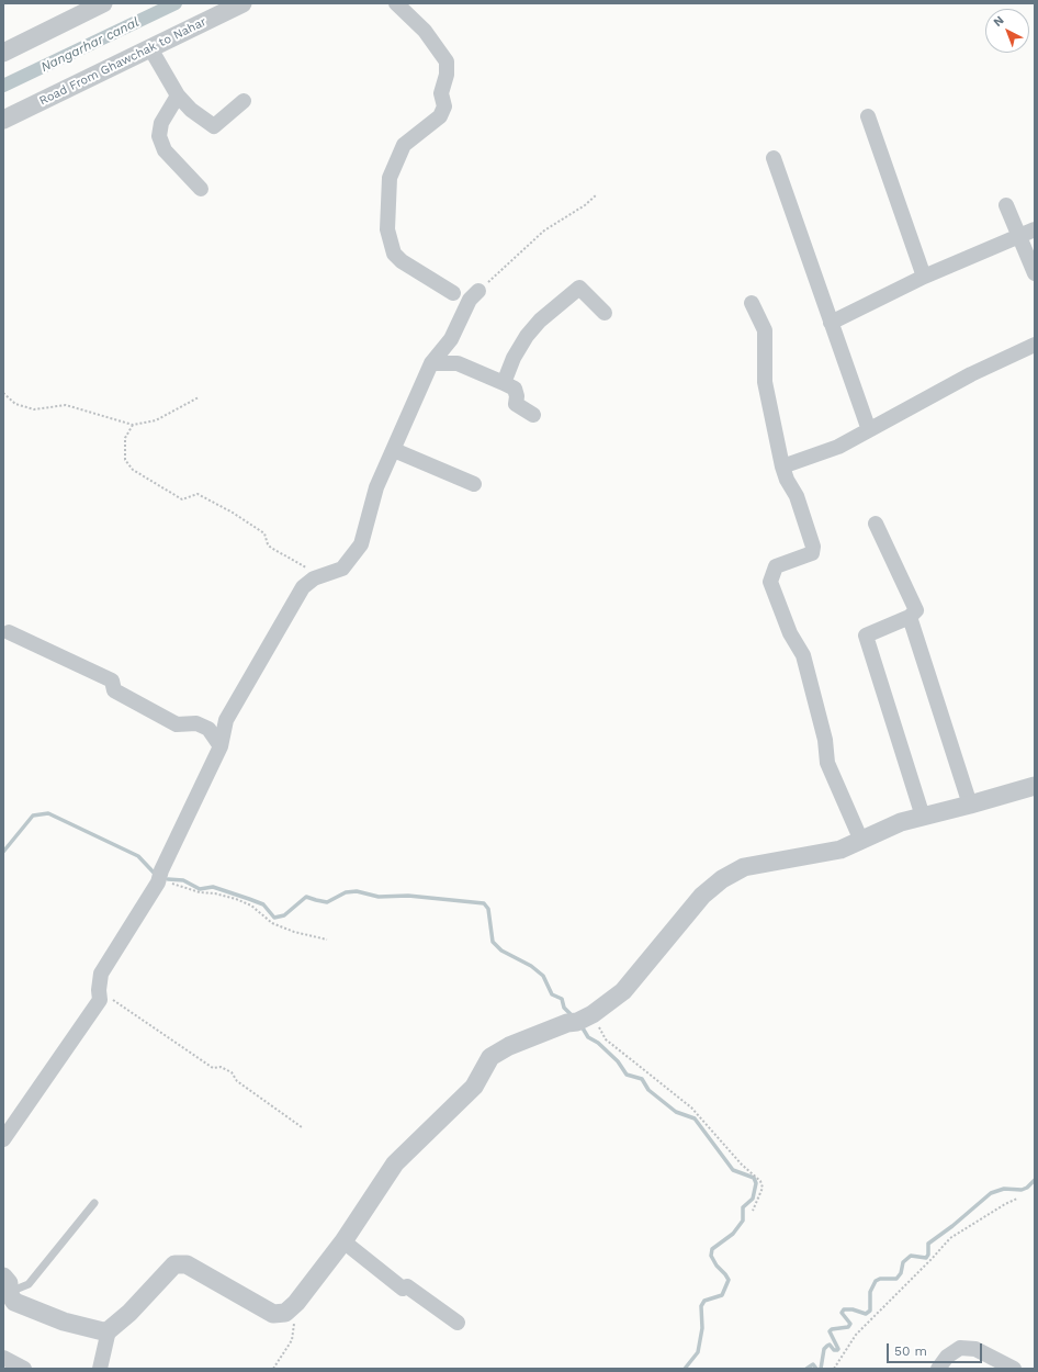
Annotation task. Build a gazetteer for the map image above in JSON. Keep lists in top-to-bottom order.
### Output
{
  "streets": {
    "street": ["Road From Ghawchak to Nahar"]
  },
  "water": ["Nangarhar canal"],
  "scale_bar": "50 m",
  "north": "top left"
}
